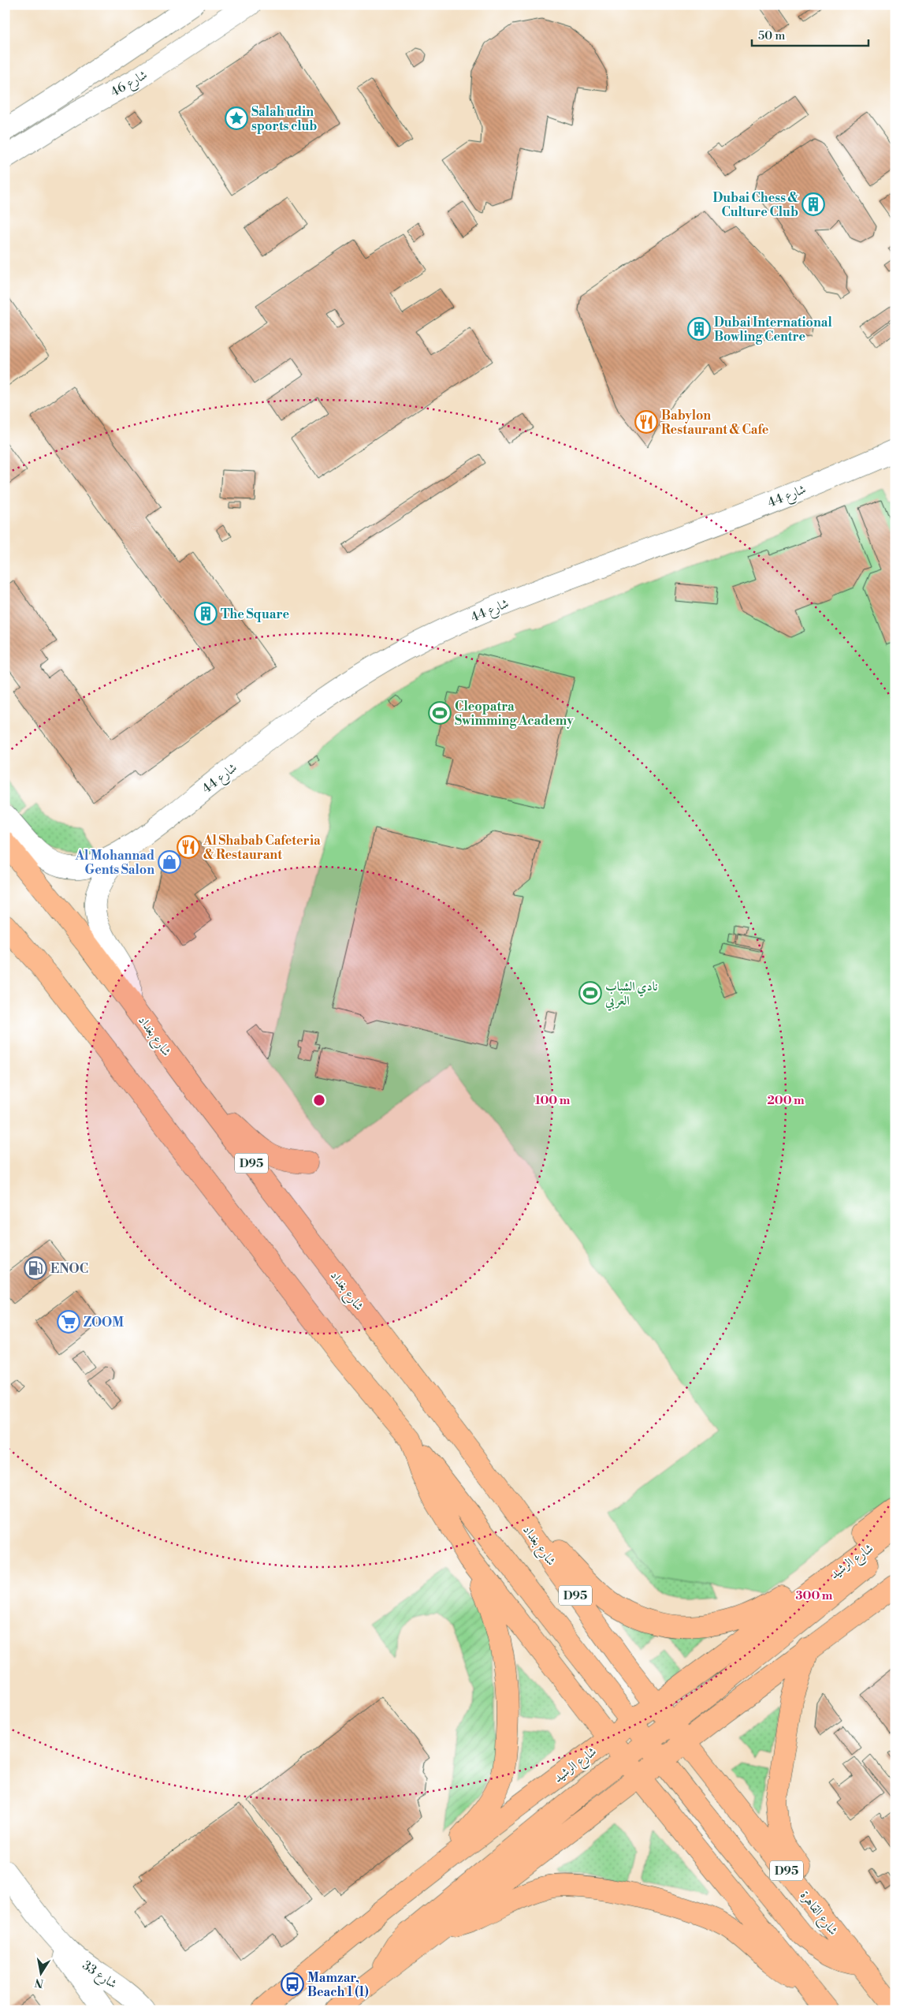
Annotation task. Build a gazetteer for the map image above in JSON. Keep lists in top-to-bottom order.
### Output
{
  "streets": {
    "main road": [
      "شارع بغداد",
      "D95",
      "شارع الرشيد",
      "شارع القاهرة"
    ],
    "street": ["شارع 46", "شارع 44", "شارع 33"]
  },
  "crossings": [
    ["شارع 44", "شارع بغداد"],
    ["شارع بغداد", "شارع الرشيد"],
    ["شارع بغداد", "شارع القاهرة"]
  ],
  "places": {
    "place": ["Salah udin sports club"],
    "building": ["Dubai Chess & Culture Club", "Dubai International Bowling Centre", "The Square"],
    "restaurant": ["Babylon Restaurant & Cafe", "Al Shabab Cafeteria & Restaurant"],
    "sports": ["Cleopatra Swimming Academy", "نادي الشباب العربي"],
    "shop": ["Al Mohannad Gents Salon"],
    "fuel station": ["ENOC"],
    "supermarket": ["ZOOM"],
    "bus stop": ["Mamzar, Beach 1 (1)"]
  },
  "scale_bar": "50 m",
  "north": "bottom",
  "rings": ["100 m", "200 m", "300 m"]
}
